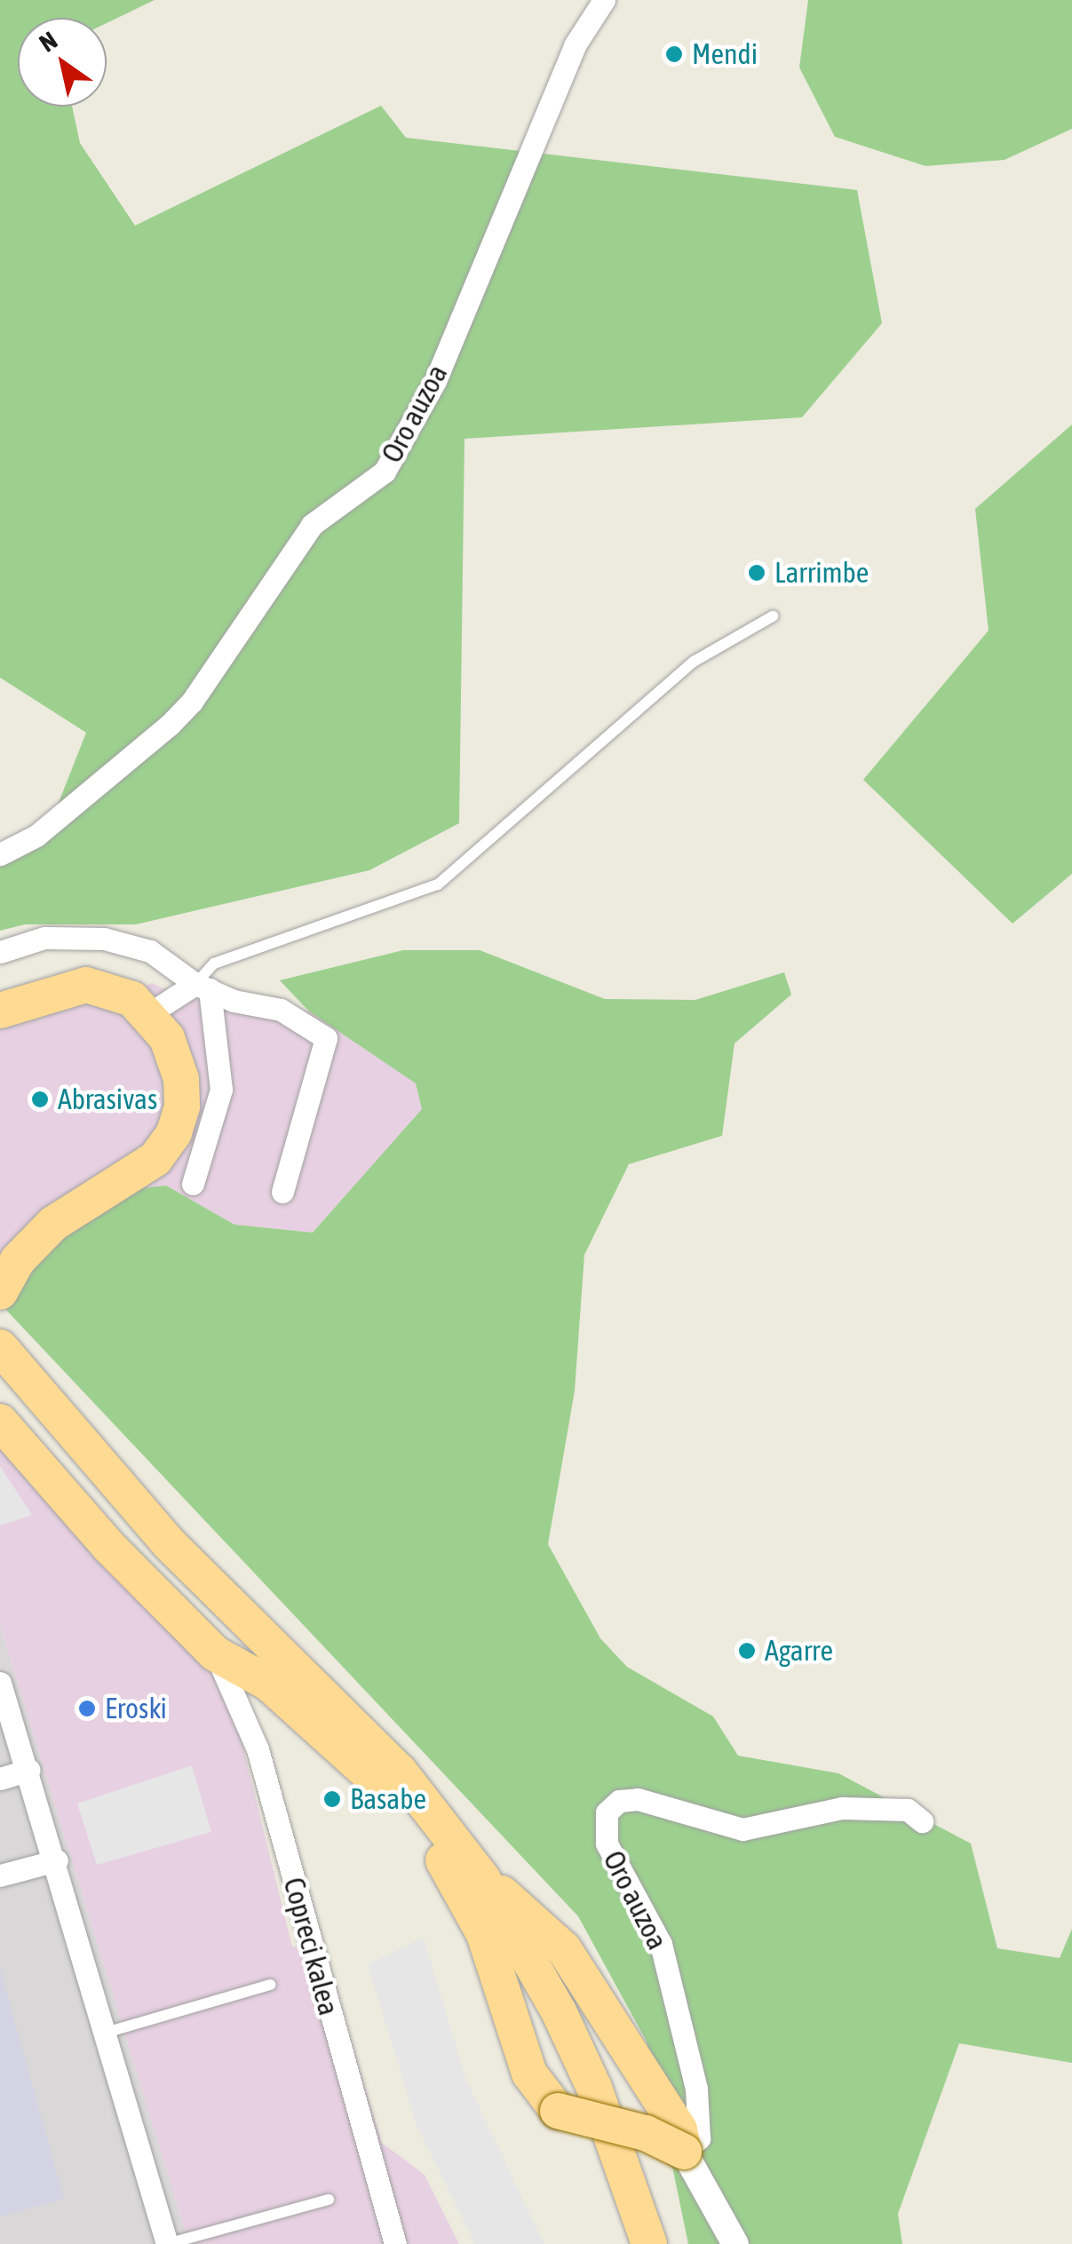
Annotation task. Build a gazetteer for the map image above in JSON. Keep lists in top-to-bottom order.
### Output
{
  "streets": {
    "street": ["Oro auzoa", "Copreci kalea"]
  },
  "places": [
    "Mendi",
    "Larrimbe",
    "Abrasivas",
    "Agarre",
    "Eroski",
    "Basabe"
  ],
  "north": "top left"
}
